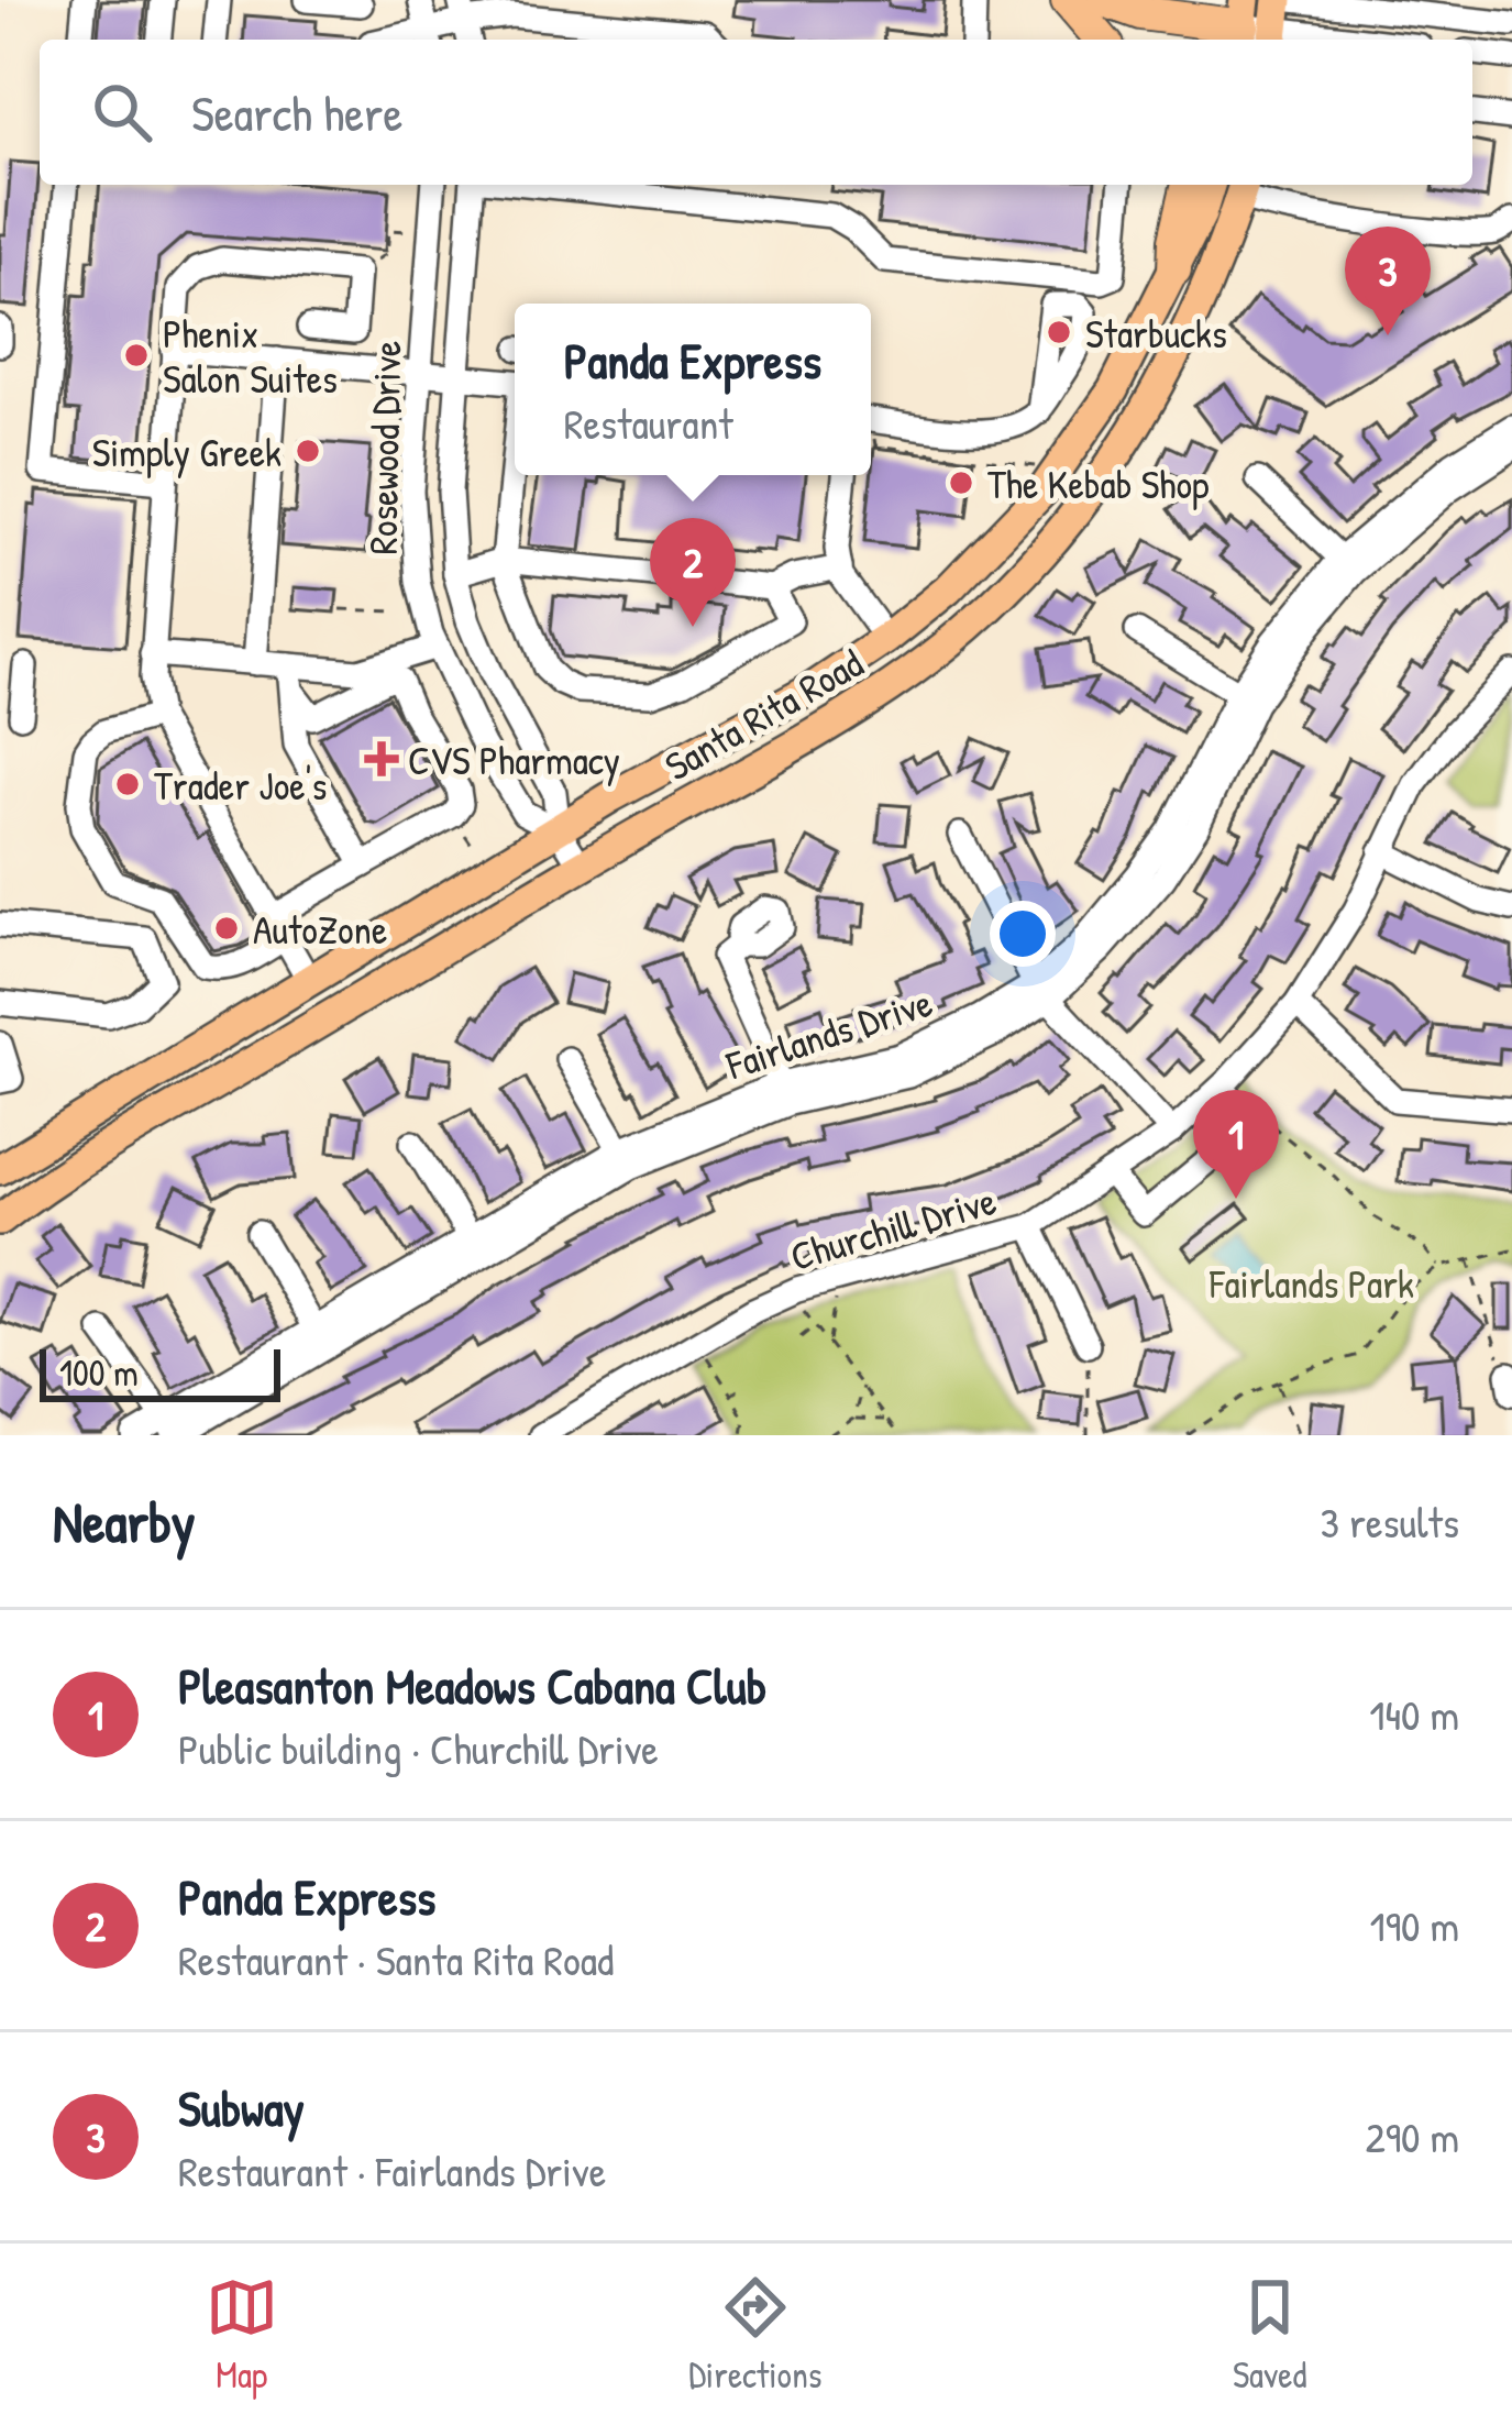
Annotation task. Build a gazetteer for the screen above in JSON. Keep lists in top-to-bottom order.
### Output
{
  "streets": {
    "main road": ["Santa Rita Road"],
    "street": ["Rosewood Drive", "Fairlands Drive", "Churchill Drive"]
  },
  "crossings": [
    ["Rosewood Drive", "Santa Rita Road"]
  ],
  "parks": ["Fairlands Park"],
  "places": {
    "other": [
      "Starbucks",
      "Phenix Salon Suites",
      "Simply Greek",
      "The Kebab Shop",
      "Trader Joe's",
      "AutoZone"
    ],
    "health": ["CVS Pharmacy"]
  },
  "scale_bar": "100 m",
  "page": {
    "search": "Search here",
    "pins": ["3", "2", "1"],
    "popup": ["Panda Express", "Restaurant"],
    "scale": "100 m",
    "heading": ["Nearby", "3 results"],
    "list": [
      {
        "mark": "1",
        "name": "Pleasanton Meadows Cabana Club",
        "note": "Public building · Churchill Drive",
        "value": "140 m"
      },
      {
        "mark": "2",
        "name": "Panda Express",
        "note": "Restaurant · Santa Rita Road",
        "value": "190 m"
      },
      {
        "mark": "3",
        "name": "Subway",
        "note": "Restaurant · Fairlands Drive",
        "value": "290 m"
      }
    ],
    "nav": ["Map", "Directions", "Saved"]
  }
}
